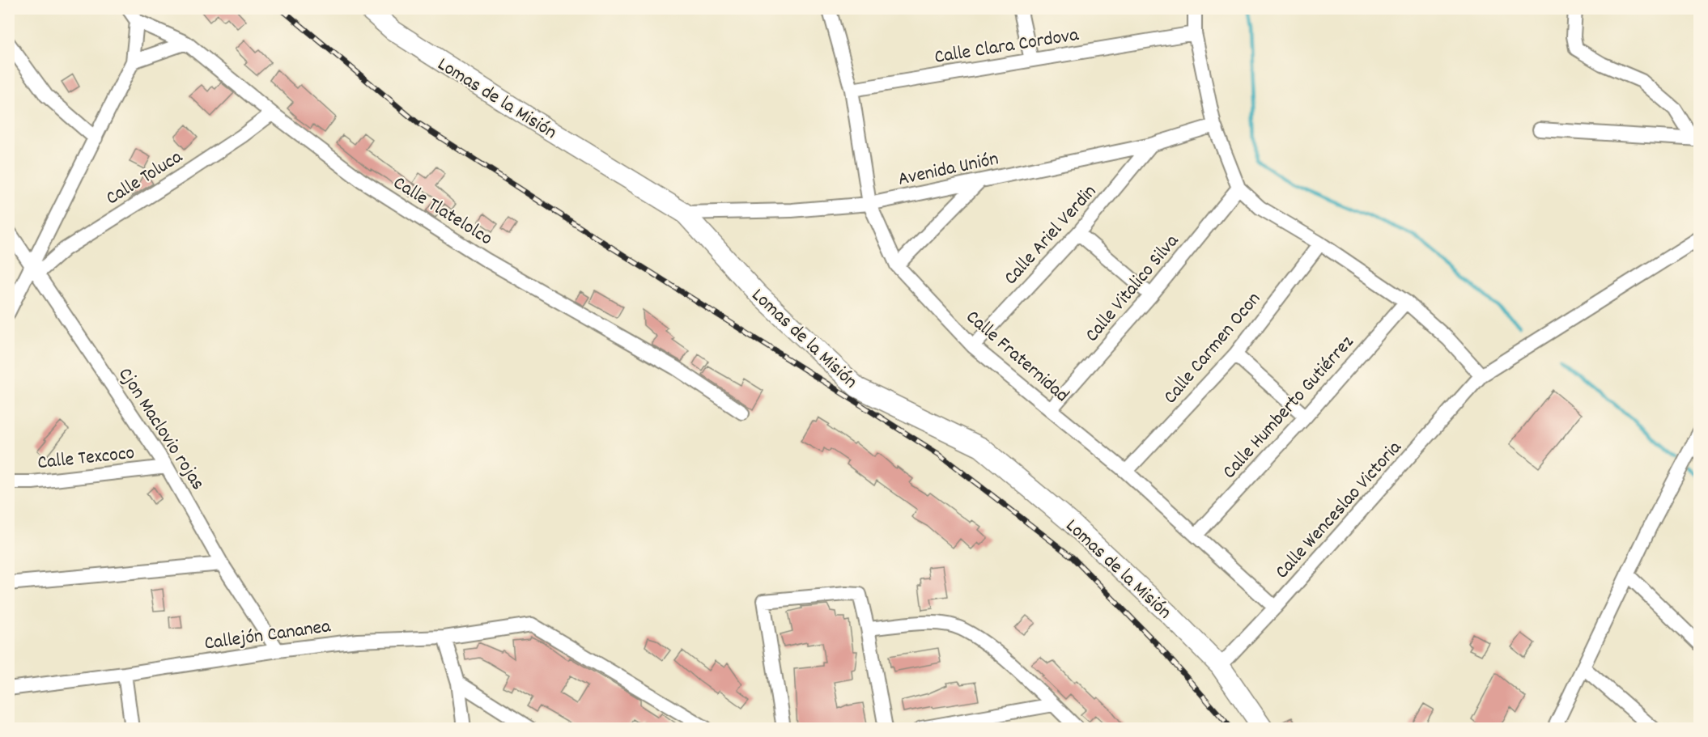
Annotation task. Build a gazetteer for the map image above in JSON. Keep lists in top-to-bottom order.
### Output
{
  "streets": {
    "street": [
      "Calle Clara Cordova",
      "Lomas de la Misión",
      "Avenida Unión",
      "Calle Toluca",
      "Calle Tlatelolco",
      "Calle Ariel Verdin",
      "Calle Vitalico Silva",
      "Calle Carmen Ocon",
      "Calle Fraternidad",
      "Calle Humberto Gutiérrez",
      "Cjon Maclovio rojas",
      "Calle Texcoco",
      "Calle Wenceslao Victoria",
      "Callejón Cananea"
    ]
  },
  "crossings": [
    ["Calle Clara Cordova", "Calle Fraternidad"],
    ["Lomas de la Misión", "Avenida Unión"],
    ["Lomas de la Misión", "Calle Wenceslao Victoria"],
    ["Avenida Unión", "Calle Ariel Verdin"],
    ["Avenida Unión", "Calle Fraternidad"],
    ["Calle Toluca", "Calle Tlatelolco"],
    ["Calle Toluca", "Cjon Maclovio rojas"],
    ["Calle Ariel Verdin", "Calle Fraternidad"],
    ["Calle Vitalico Silva", "Calle Fraternidad"],
    ["Calle Carmen Ocon", "Calle Fraternidad"],
    ["Calle Fraternidad", "Calle Humberto Gutiérrez"],
    ["Calle Fraternidad", "Calle Wenceslao Victoria"],
    ["Cjon Maclovio rojas", "Calle Texcoco"],
    ["Cjon Maclovio rojas", "Callejón Cananea"]
  ]
}
